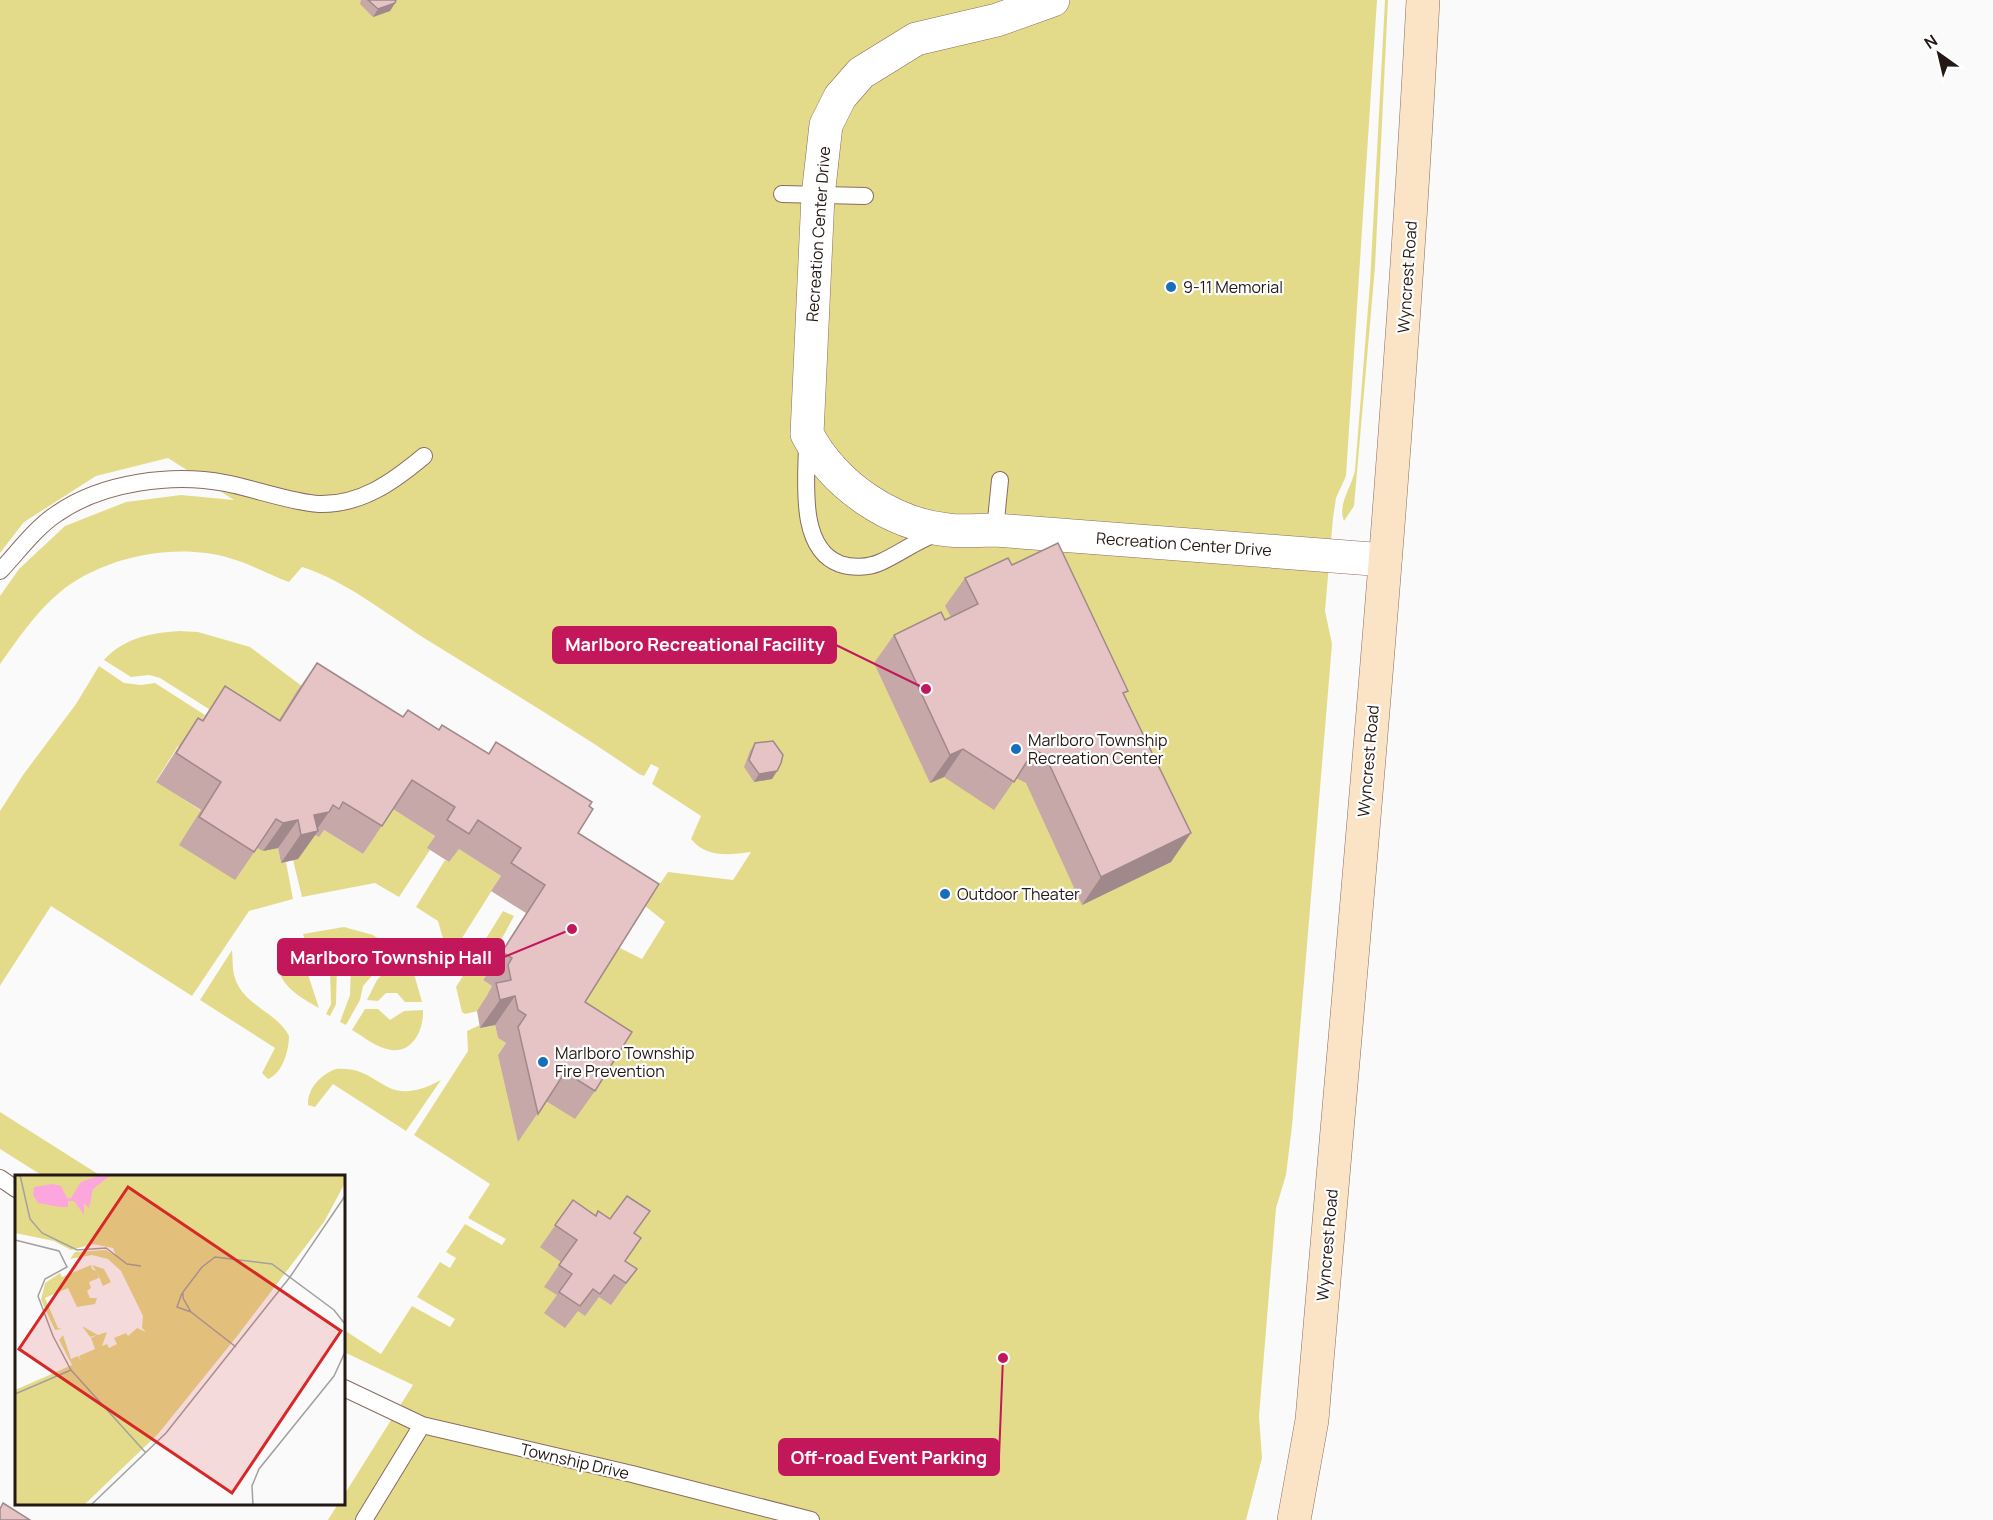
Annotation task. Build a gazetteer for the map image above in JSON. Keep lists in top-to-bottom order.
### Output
{
  "streets": {
    "street": ["Recreation Center Drive", "Wyncrest Road"],
    "lane": ["Township Drive"]
  },
  "crossings": [
    ["Recreation Center Drive", "Wyncrest Road"]
  ],
  "places": [
    "9-11 Memorial",
    "Marlboro Recreational Facility",
    "Marlboro Township Recreation Center",
    "Outdoor Theater",
    "Marlboro Township Hall",
    "Marlboro Township Fire Prevention",
    "Off-road Event Parking"
  ],
  "north": "top left"
}
